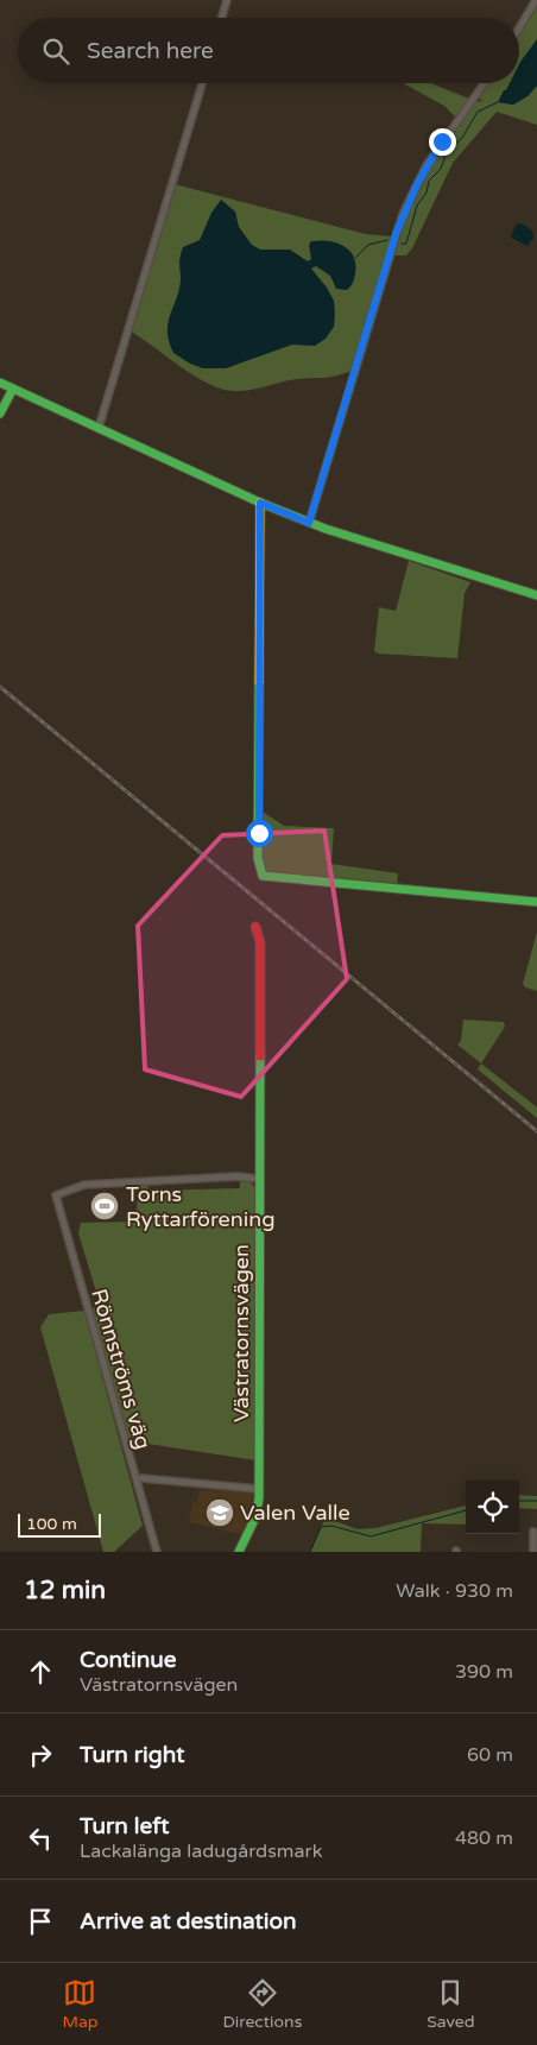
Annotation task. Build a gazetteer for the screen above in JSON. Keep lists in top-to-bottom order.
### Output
{
  "streets": {
    "street": ["Västratornsvägen", "Rönnströms väg"]
  },
  "crossings": [
    ["Västratornsvägen", "Rönnströms väg"]
  ],
  "places": {
    "sports": ["Torns Ryttarförening"],
    "school or university": ["Valen Valle"]
  },
  "scale_bar": "100 m",
  "page": {
    "search": "Search here",
    "scale": "100 m",
    "heading": ["12 min", "Walk · 930 m"],
    "list": [
      ["Continue", "Västratornsvägen", "390 m"],
      ["Turn right", "60 m"],
      ["Turn left", "Lackalänga ladugårdsmark", "480 m"],
      "Arrive at destination"
    ],
    "nav": ["Map", "Directions", "Saved"]
  }
}
